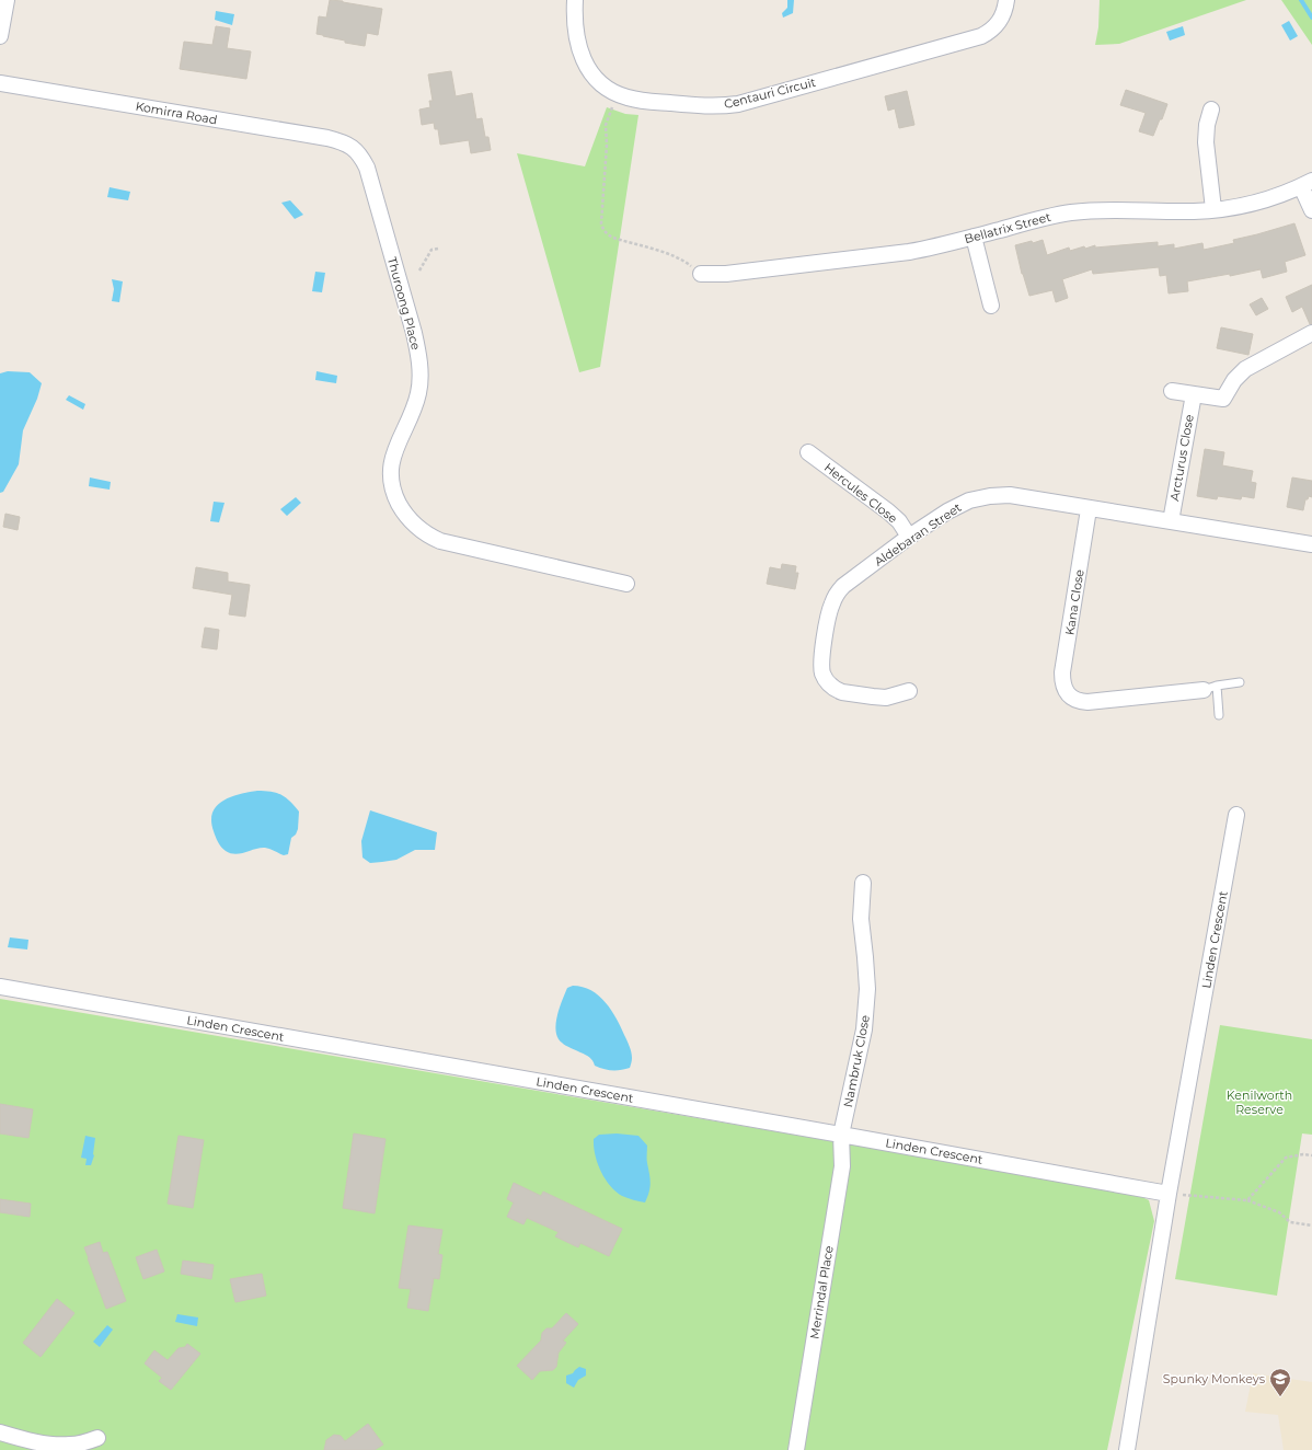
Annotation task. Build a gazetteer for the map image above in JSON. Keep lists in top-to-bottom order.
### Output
{
  "streets": {
    "street": [
      "Centauri Circuit",
      "Komirra Road",
      "Bellatrix Street",
      "Thuroong Place",
      "Arcturus Close",
      "Hercules Close",
      "Aldebaran Street",
      "Kana Close",
      "Linden Crescent",
      "Nambruk Close",
      "Merrindal Place"
    ]
  },
  "crossings": [
    ["Komirra Road", "Thuroong Place"],
    ["Arcturus Close", "Aldebaran Street"],
    ["Hercules Close", "Aldebaran Street"],
    ["Aldebaran Street", "Kana Close"],
    ["Linden Crescent", "Nambruk Close"],
    ["Linden Crescent", "Merrindal Place"],
    ["Nambruk Close", "Merrindal Place"]
  ],
  "parks": ["Kenilworth Reserve"],
  "places": {
    "school or university": ["Spunky Monkeys"]
  }
}
